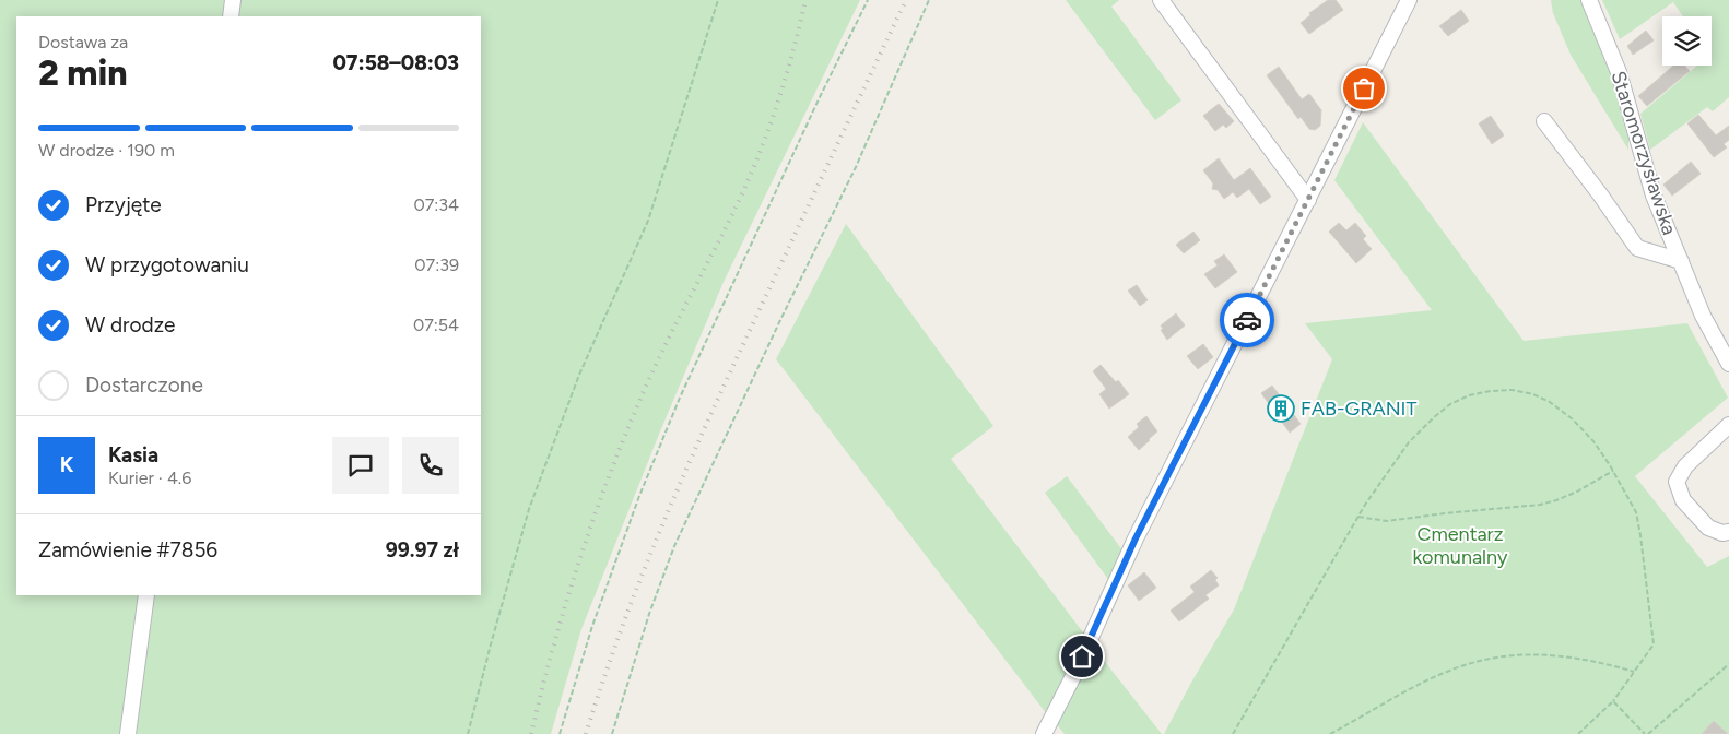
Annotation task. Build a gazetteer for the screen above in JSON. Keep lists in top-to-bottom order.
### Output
{
  "streets": {
    "street": ["Staromorzysławska"]
  },
  "parks": ["Cmentarz komunalny"],
  "places": {
    "building": ["FAB-GRANIT"]
  },
  "page": {
    "heading": ["2 min", "Dostawa za", "07:58–08:03"],
    "panel": [
      "Kasia",
      "Kurier · 4.6",
      "Zamówienie #7856",
      "99.97 zł"
    ],
    "bar": "W drodze · 190 m",
    "list": [
      ["Przyjęte", "07:34"],
      ["W przygotowaniu", "07:39"],
      ["W drodze", "07:54"],
      "Dostarczone"
    ],
    "round": "K"
  }
}
